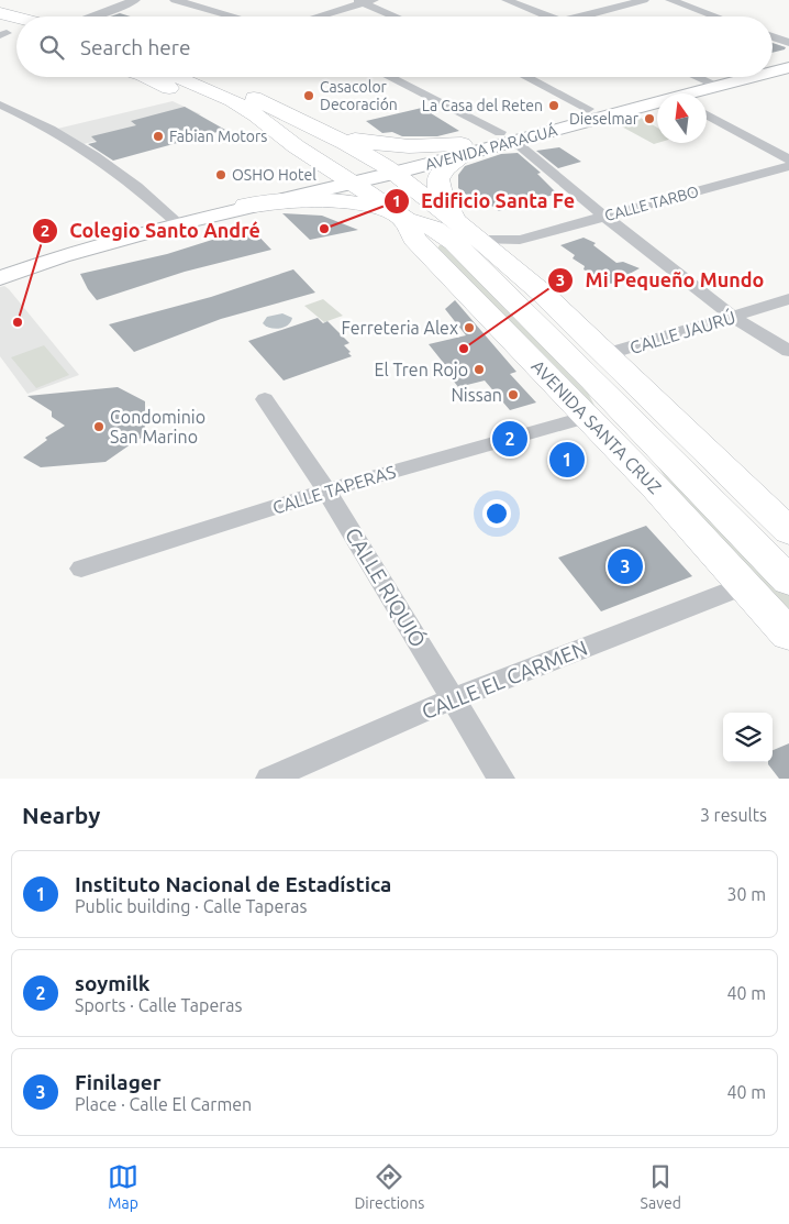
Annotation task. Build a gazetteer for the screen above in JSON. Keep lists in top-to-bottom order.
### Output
{
  "streets": {
    "main road": ["AVENIDA PARAGUÁ", "AVENIDA SANTA CRUZ"],
    "street": [
      "CALLE TARBO",
      "CALLE JAURÚ",
      "CALLE TAPERAS",
      "CALLE RIQUIÓ",
      "CALLE EL CARMEN"
    ]
  },
  "crossings": [
    ["AVENIDA PARAGUÁ", "AVENIDA SANTA CRUZ"],
    ["CALLE TARBO", "AVENIDA SANTA CRUZ"],
    ["CALLE JAURÚ", "AVENIDA SANTA CRUZ"],
    ["AVENIDA SANTA CRUZ", "CALLE TAPERAS"],
    ["AVENIDA SANTA CRUZ", "CALLE EL CARMEN"],
    ["CALLE TAPERAS", "CALLE RIQUIÓ"],
    ["CALLE RIQUIÓ", "CALLE EL CARMEN"]
  ],
  "places": [
    "Casacolor Decoración",
    "La Casa del Reten",
    "Dieselmar",
    "Fabian Motors",
    "OSHO Hotel",
    "Edificio Santa Fe",
    "Colegio Santo André",
    "Ferreteria Alex",
    "Mi Pequeño Mundo",
    "El Tren Rojo",
    "Nissan",
    "Condominio San Marino"
  ],
  "north": "top",
  "page": {
    "search": "Search here",
    "pins": ["2", "1", "3"],
    "heading": ["Nearby", "3 results"],
    "list": [
      {
        "mark": "1",
        "name": "Instituto Nacional de Estadística",
        "note": "Public building · Calle Taperas",
        "value": "30 m"
      },
      {
        "mark": "2",
        "name": "soymilk",
        "note": "Sports · Calle Taperas",
        "value": "40 m"
      },
      {
        "mark": "3",
        "name": "Finilager",
        "note": "Place · Calle El Carmen",
        "value": "40 m"
      }
    ],
    "nav": ["Map", "Directions", "Saved"]
  }
}
